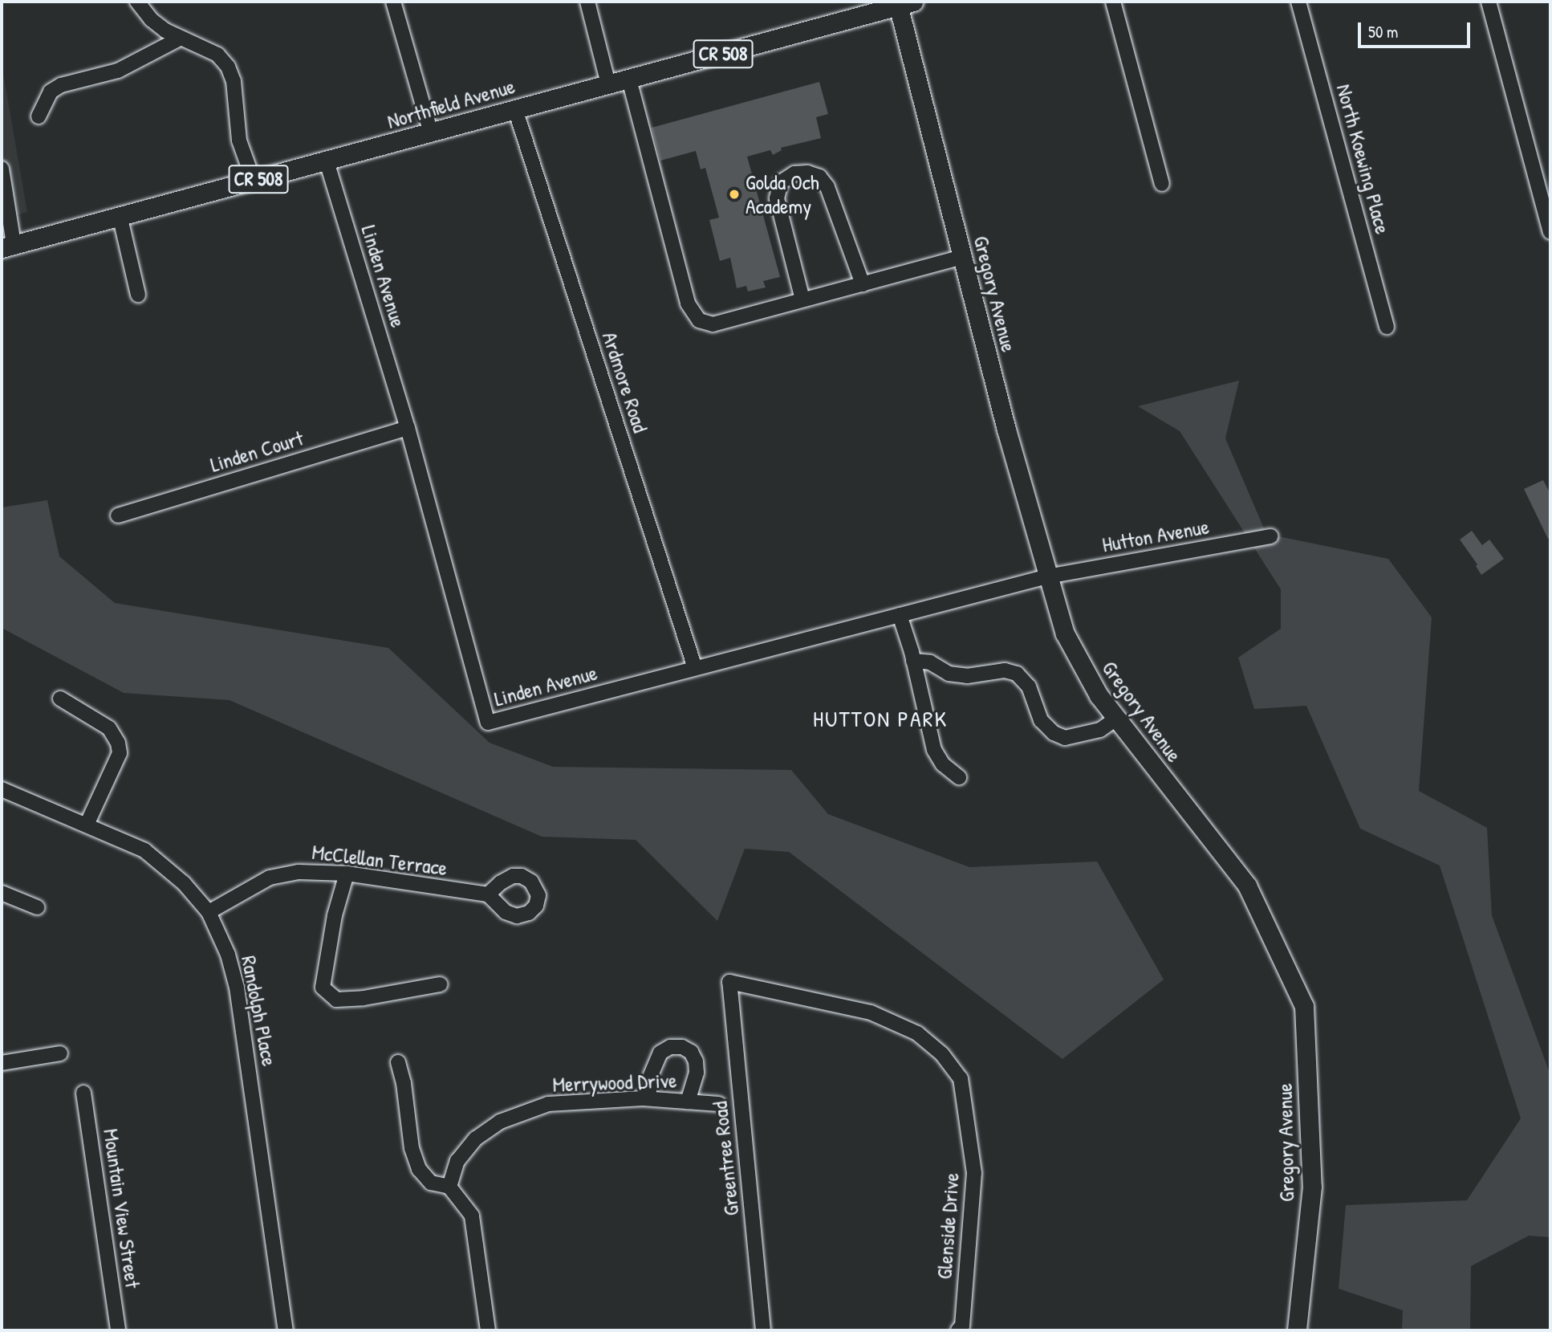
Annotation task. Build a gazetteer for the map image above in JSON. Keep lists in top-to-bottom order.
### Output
{
  "streets": {
    "main road": ["CR 508", "Northfield Avenue", "Gregory Avenue"],
    "street": [
      "North Koewing Place",
      "Linden Avenue",
      "Ardmore Road",
      "Linden Court",
      "Hutton Avenue",
      "McClellan Terrace",
      "Randolph Place",
      "Merrywood Drive",
      "Greentree Road",
      "Mountain View Street",
      "Glenside Drive"
    ]
  },
  "crossings": [
    ["Northfield Avenue", "Linden Avenue"],
    ["Northfield Avenue", "Gregory Avenue"],
    ["Northfield Avenue", "Ardmore Road"],
    ["Linden Avenue", "Gregory Avenue"],
    ["Linden Avenue", "Ardmore Road"],
    ["Linden Avenue", "Linden Court"],
    ["Linden Avenue", "Hutton Avenue"],
    ["Gregory Avenue", "Hutton Avenue"],
    ["McClellan Terrace", "Randolph Place"],
    ["Greentree Road", "Glenside Drive"]
  ],
  "districts": ["HUTTON PARK"],
  "places": ["Golda Och Academy"],
  "scale_bar": "50 m"
}
